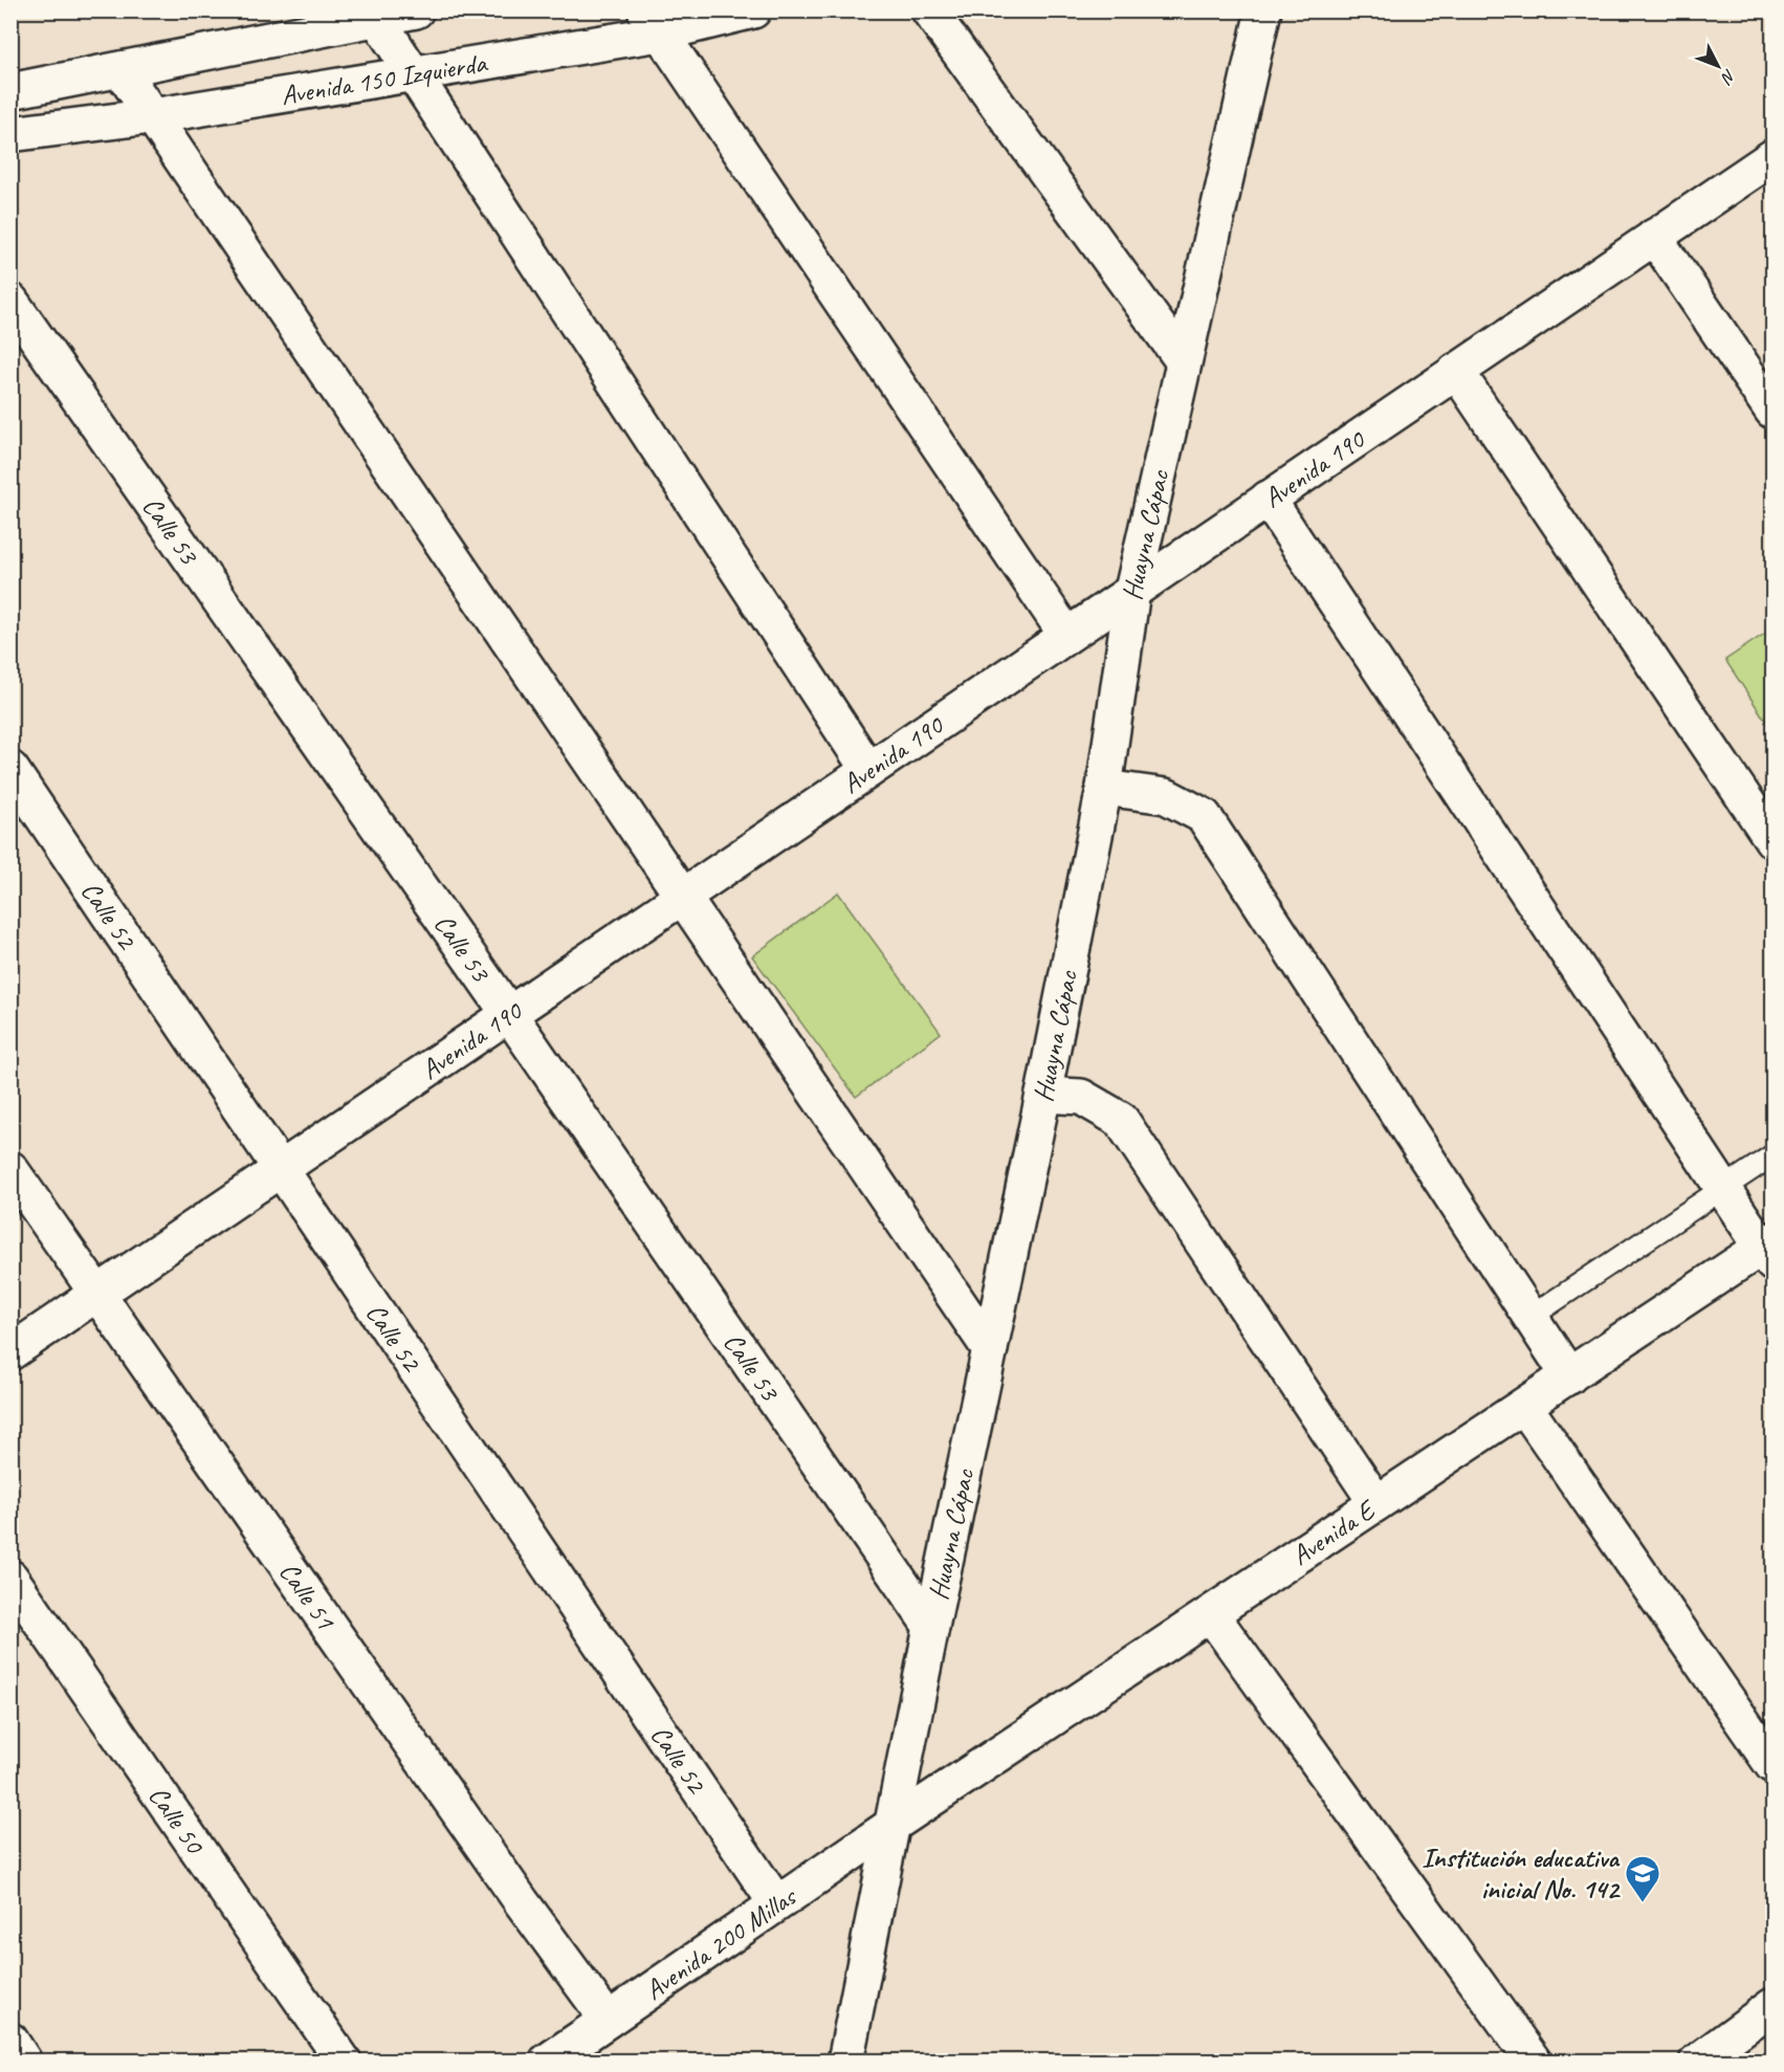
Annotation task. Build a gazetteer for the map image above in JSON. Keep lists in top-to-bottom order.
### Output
{
  "streets": {
    "street": [
      "Avenida 150 Izquierda",
      "Avenida 190",
      "Calle 53",
      "Huayna Cápac",
      "Calle 52",
      "Avenida E",
      "Calle 51",
      "Calle 50",
      "Avenida 200 Millas"
    ]
  },
  "crossings": [
    ["Avenida 190", "Calle 53"],
    ["Avenida 190", "Huayna Cápac"],
    ["Avenida 190", "Calle 52"],
    ["Avenida 190", "Calle 51"],
    ["Calle 53", "Huayna Cápac"],
    ["Huayna Cápac", "Avenida E"],
    ["Huayna Cápac", "Avenida 200 Millas"],
    ["Calle 52", "Avenida 200 Millas"],
    ["Avenida E", "Avenida 200 Millas"],
    ["Calle 51", "Avenida 200 Millas"]
  ],
  "places": {
    "school or university": ["Institución educativa inicial No. 142"]
  },
  "north": "bottom right"
}
